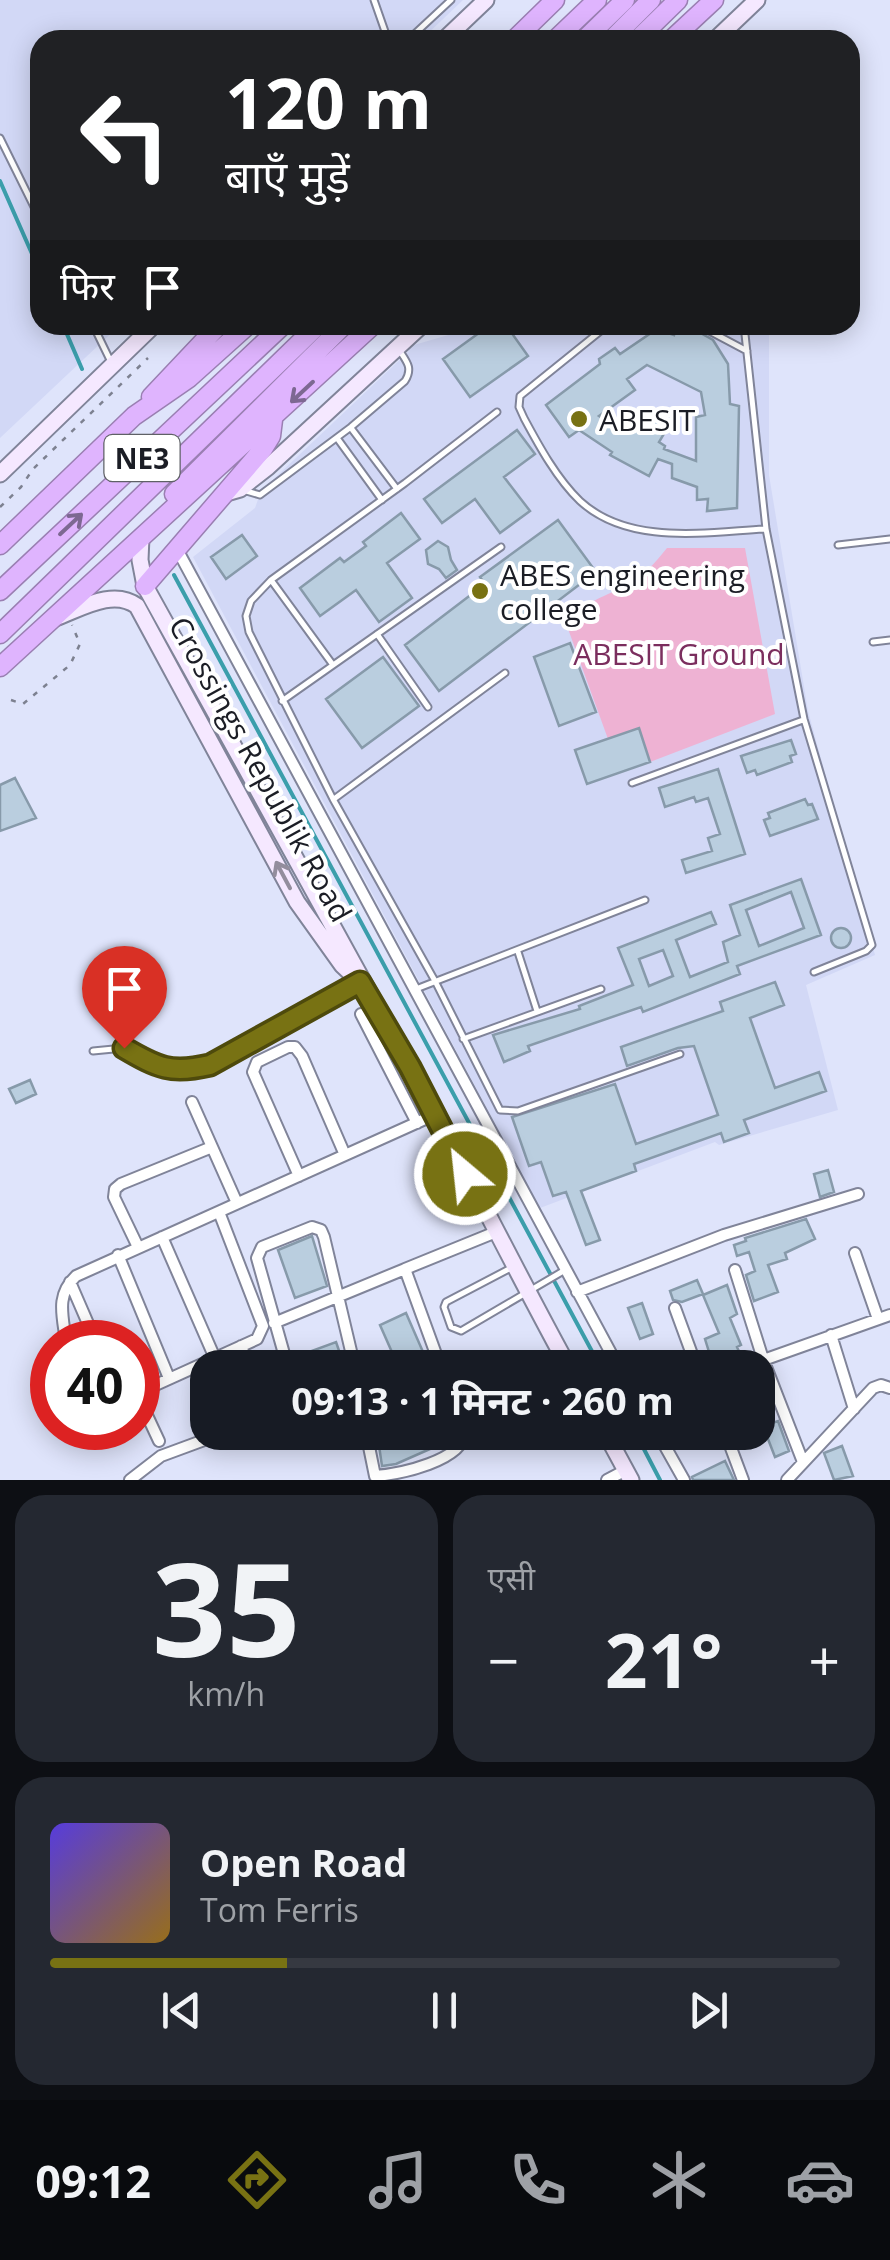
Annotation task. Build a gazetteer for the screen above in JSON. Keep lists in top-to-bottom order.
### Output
{
  "streets": {
    "highway": ["NE3"],
    "street": ["Crossings Republik Road"]
  },
  "parks": ["ABESIT Ground"],
  "places": ["ABESIT", "ABES engineering college"],
  "page": {
    "turn": ["120 m", "बाएँ मुड़ें"],
    "then": "फिर",
    "limit": "40",
    "trip": "09:13 · 1 मिनट · 260 m",
    "tile": [
      ["35", "km/h"],
      "एसी"
    ],
    "heat": ["−", "21°", "+"],
    "song": ["Open Road", "Tom Ferris"],
    "tabs": "09:12"
  }
}
